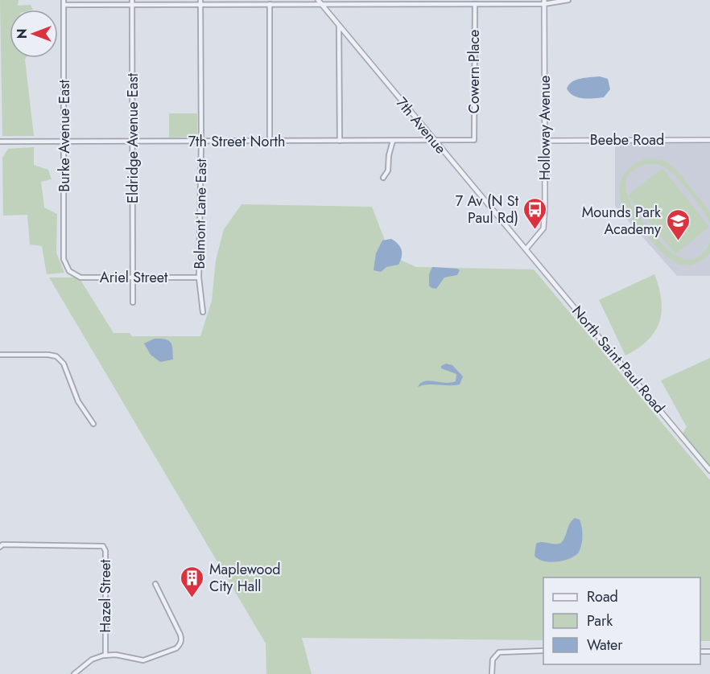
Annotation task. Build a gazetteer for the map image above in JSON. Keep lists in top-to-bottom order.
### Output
{
  "streets": {
    "street": [
      "Cowern Place",
      "7th Avenue",
      "Holloway Avenue",
      "Burke Avenue East",
      "Eldridge Avenue East",
      "Beebe Road",
      "7th Street North",
      "Belmont Lane East",
      "Ariel Street",
      "North Saint Paul Road",
      "Hazel Street"
    ]
  },
  "crossings": [
    ["Cowern Place", "7th Street North"],
    ["7th Avenue", "Holloway Avenue"],
    ["7th Avenue", "7th Street North"],
    ["7th Avenue", "North Saint Paul Road"],
    ["Holloway Avenue", "Beebe Road"],
    ["Holloway Avenue", "North Saint Paul Road"],
    ["Burke Avenue East", "7th Street North"],
    ["Burke Avenue East", "Ariel Street"],
    ["Eldridge Avenue East", "7th Street North"],
    ["Eldridge Avenue East", "Ariel Street"],
    ["7th Street North", "Belmont Lane East"],
    ["Belmont Lane East", "Ariel Street"]
  ],
  "places": {
    "bus stop": ["7 Av (N St Paul Rd)"],
    "school or university": ["Mounds Park Academy"],
    "building": ["Maplewood City Hall"]
  },
  "legend": ["Road", "Park", "Water"],
  "north": "left"
}
